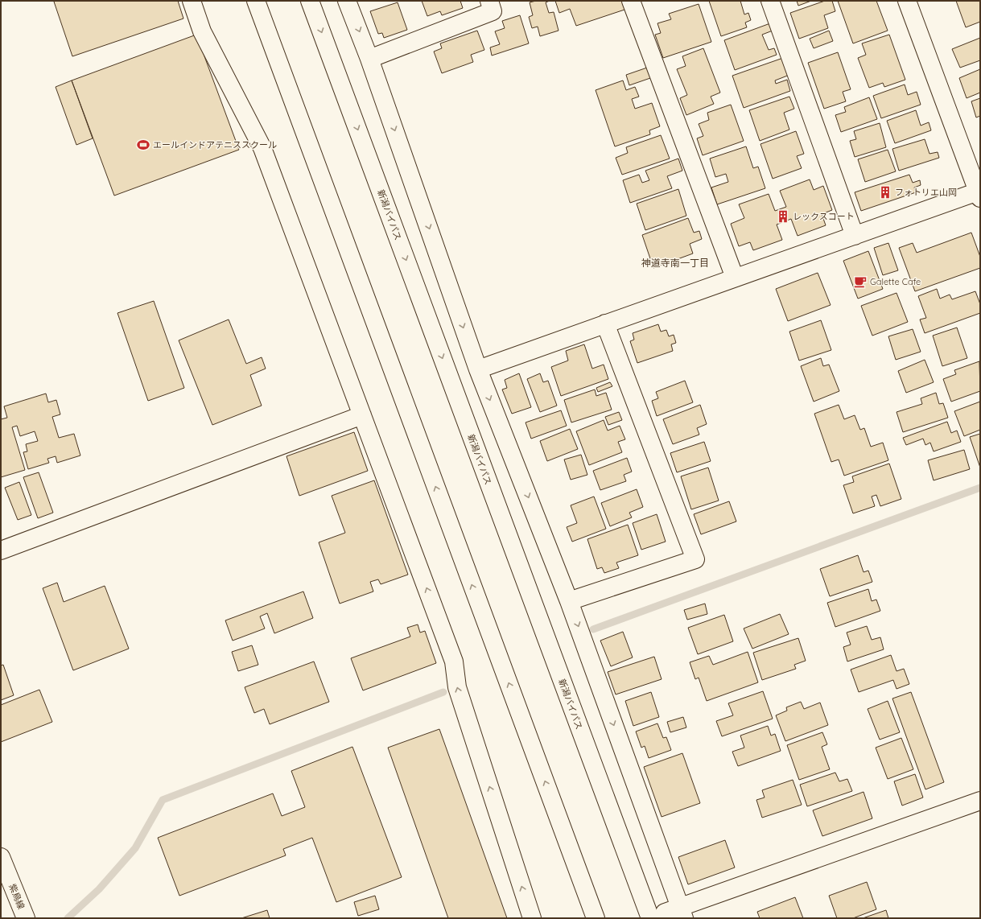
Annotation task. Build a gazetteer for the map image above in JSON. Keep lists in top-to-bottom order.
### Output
{
  "streets": {
    "main road": ["新潟バイパス", "紫鳥線"]
  },
  "districts": ["神道寺南一丁目"],
  "places": {
    "sports": ["エールインドアテニススクール"],
    "building": ["フォトリエ山岡", "レックスコート"],
    "cafe": ["Galette Cafe"]
  }
}
